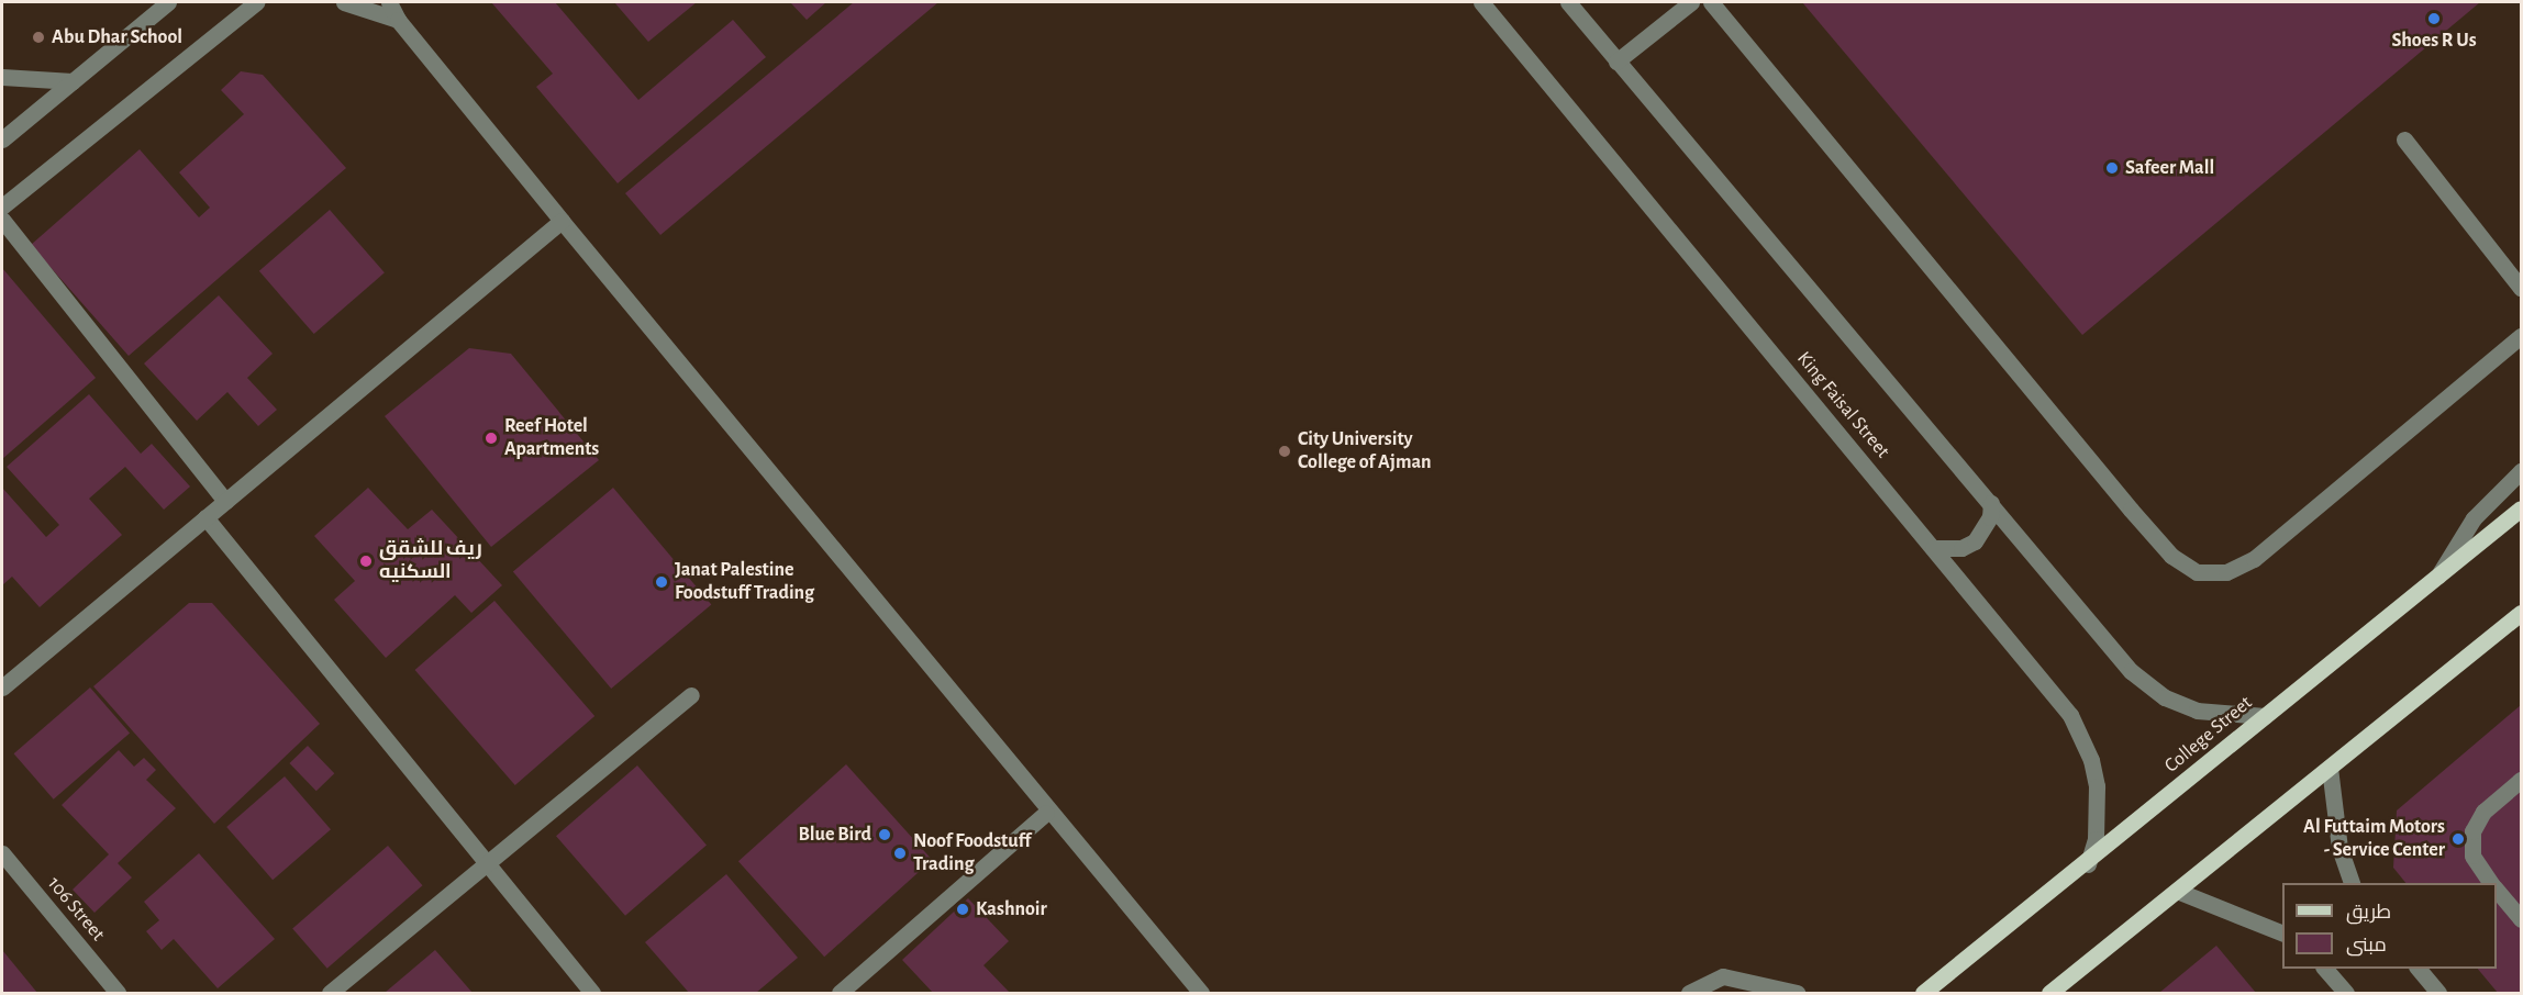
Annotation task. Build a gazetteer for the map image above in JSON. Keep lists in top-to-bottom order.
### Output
{
  "streets": {
    "main road": ["College Street"],
    "street": ["King Faisal Street", "106 Street"]
  },
  "crossings": [
    ["King Faisal Street", "College Street"]
  ],
  "places": [
    "Shoes R Us",
    "Abu Dhar School",
    "Safeer Mall",
    "Reef Hotel Apartments",
    "City University College of Ajman",
    "ريف للشقق السكنيه",
    "Janat Palestine Foodstuff Trading",
    "Blue Bird",
    "Al Futtaim Motors - Service Center",
    "Noof Foodstuff Trading",
    "Kashnoir"
  ],
  "legend": ["طريق", "مبنى"]
}
